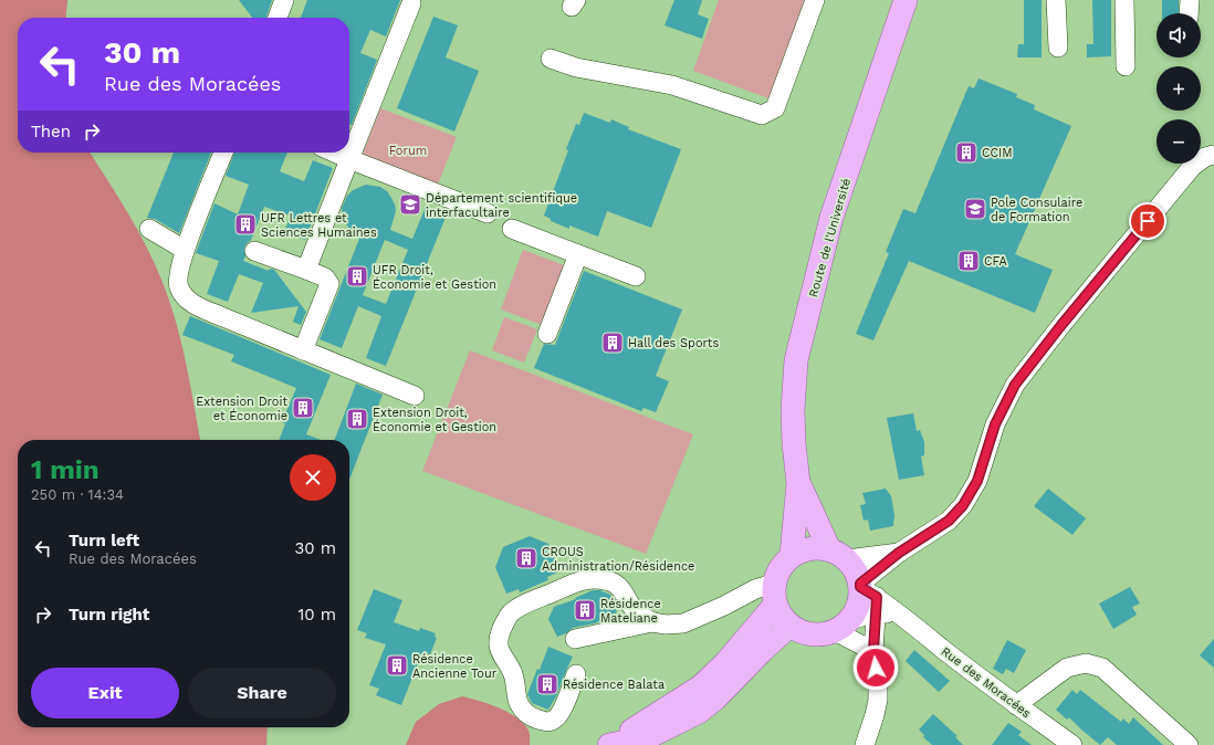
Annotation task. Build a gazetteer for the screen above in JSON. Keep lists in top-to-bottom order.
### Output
{
  "streets": {
    "main road": ["Route de l'Université"],
    "street": ["Rue des Moracées"]
  },
  "crossings": [
    ["Route de l'Université", "Rue des Moracées"]
  ],
  "parks": ["Forum"],
  "places": {
    "building": [
      "CCIM",
      "UFR Lettres et Sciences Humaines",
      "CFA",
      "UFR Droit, Économie et Gestion",
      "Hall des Sports",
      "Extension Droit et Économie",
      "Extension Droit, Économie et Gestion",
      "CROUS Administration/Résidence",
      "Résidence Mateliane",
      "Résidence Ancienne Tour",
      "Résidence Balata"
    ],
    "school or university": ["Département scientifique interfacultaire", "Pole Consulaire de Formation"]
  },
  "page": {
    "map_buttons": ["+", "−"],
    "turn": ["30 m", "Rue des Moracées"],
    "then": "Then",
    "heading": ["1 min", "250 m · 14:34"],
    "list": [
      {
        "name": "Turn left",
        "note": "Rue des Moracées",
        "value": "30 m"
      },
      {
        "name": "Turn right",
        "value": "10 m"
      }
    ],
    "buttons": ["Exit", "Share"]
  }
}
